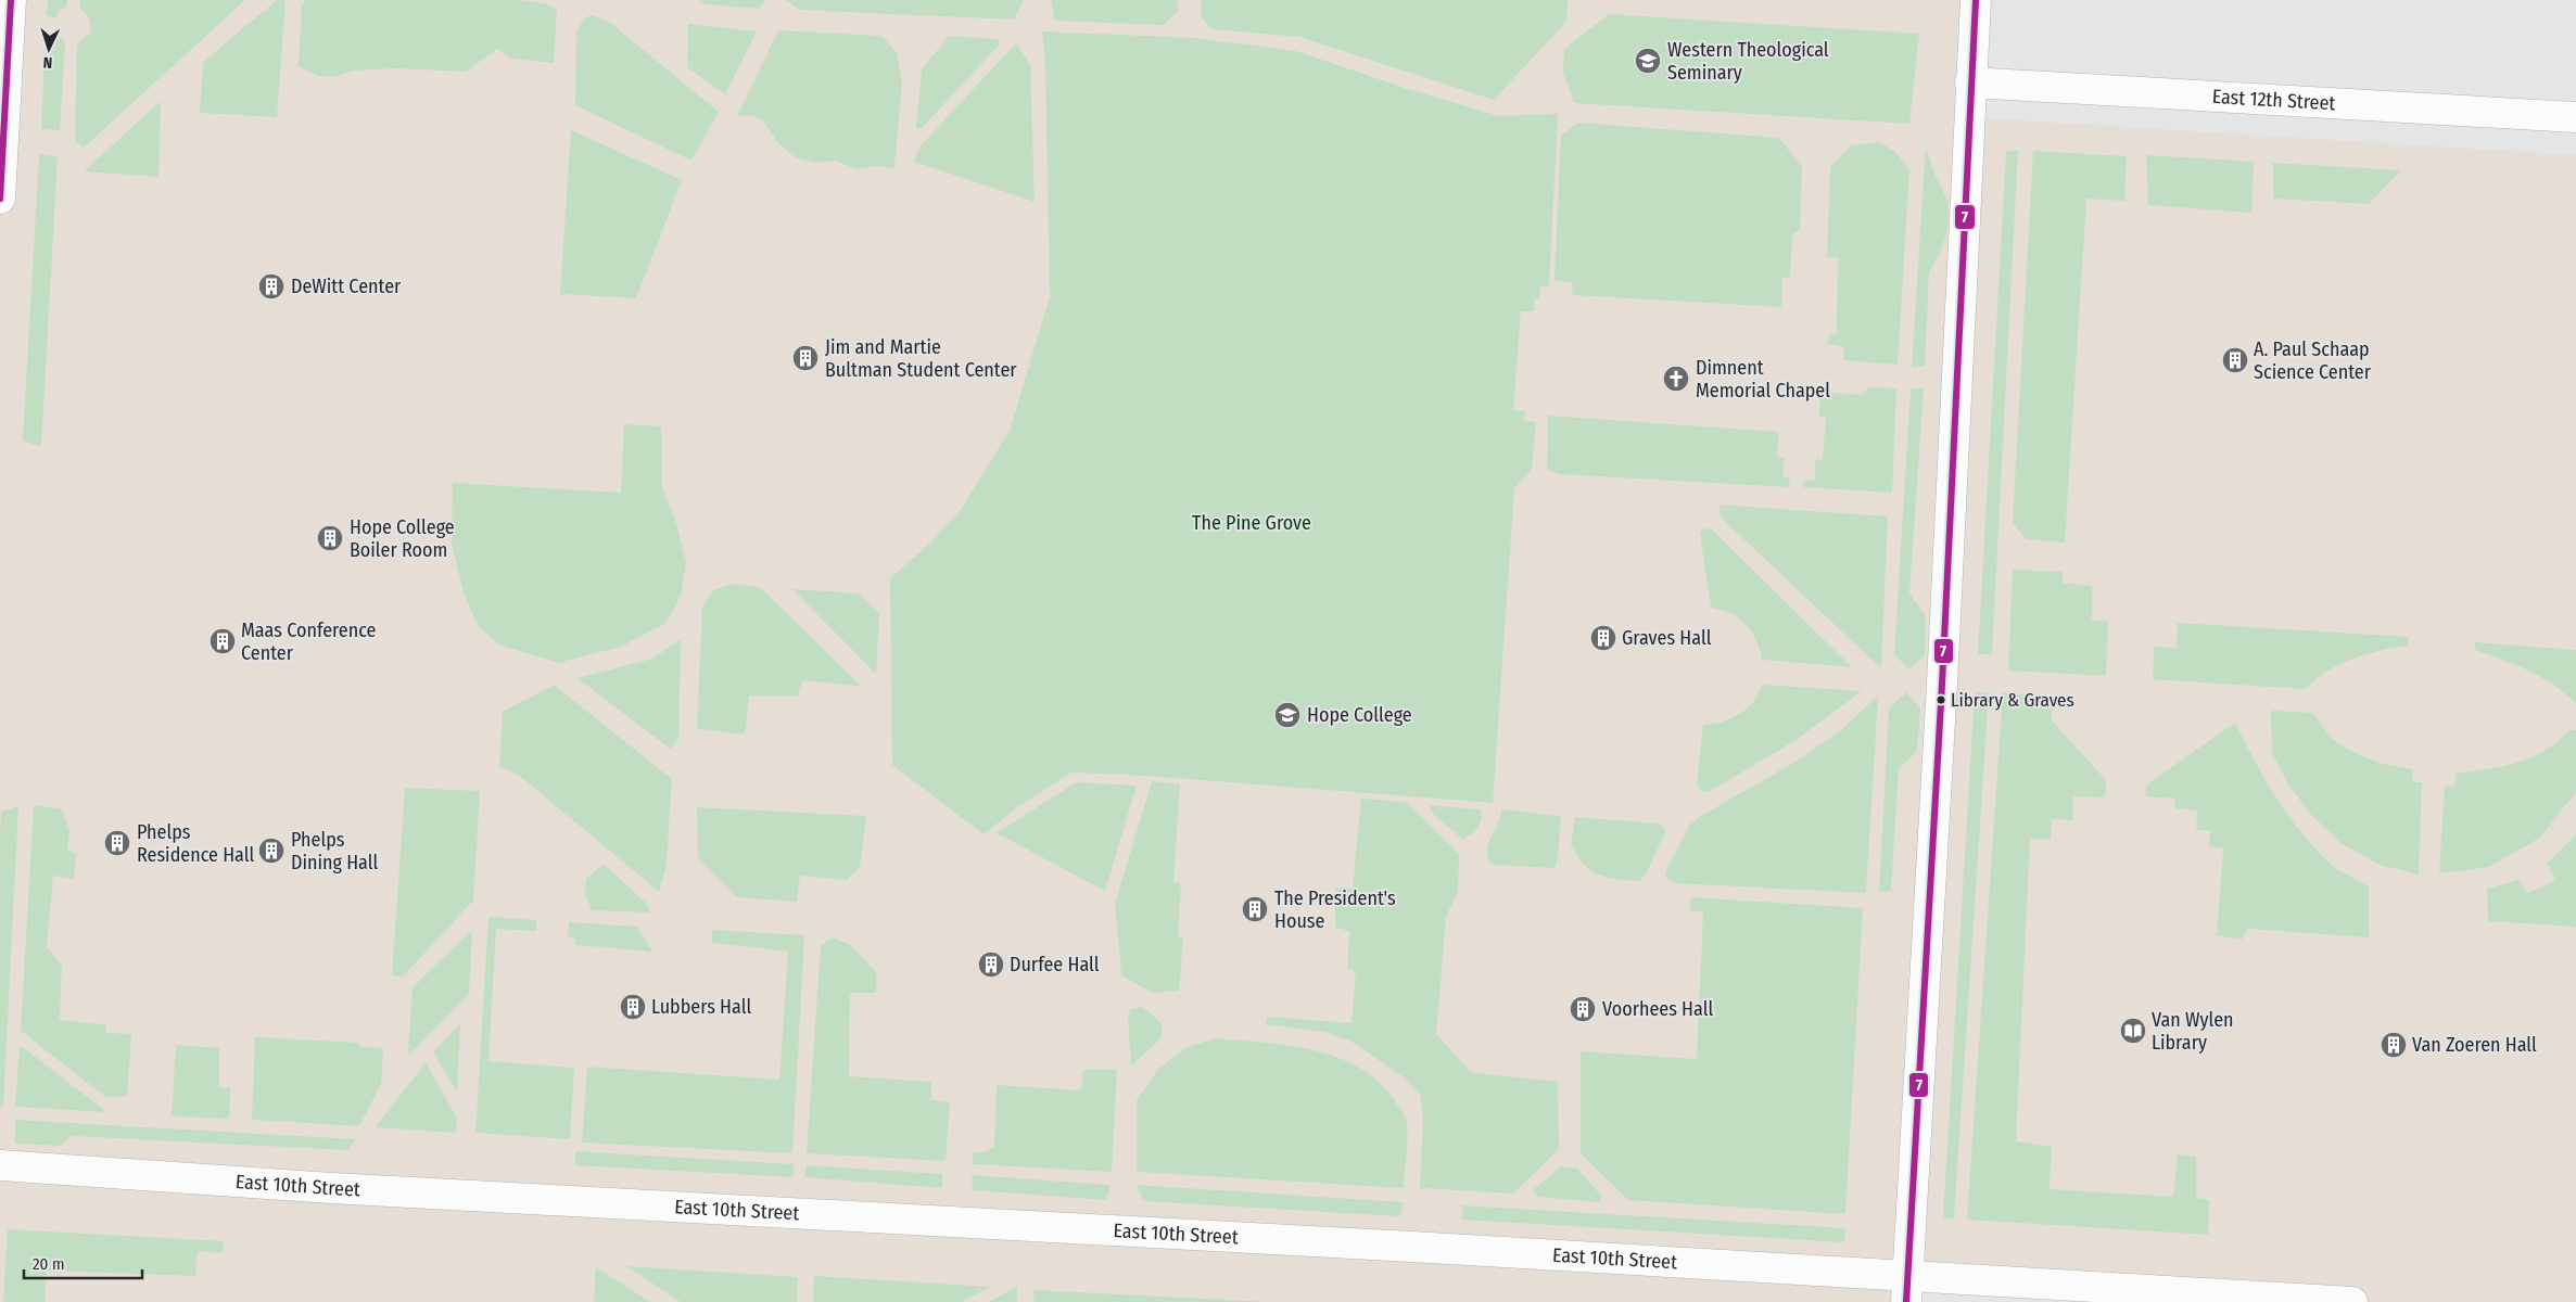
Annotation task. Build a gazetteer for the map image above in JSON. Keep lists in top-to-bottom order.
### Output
{
  "streets": {
    "street": ["East 12th Street", "East 10th Street"]
  },
  "parks": ["The Pine Grove"],
  "places": {
    "school or university": ["Western Theological Seminary", "Hope College"],
    "building": [
      "DeWitt Center",
      "Jim and Martie Bultman Student Center",
      "A. Paul Schaap Science Center",
      "Hope College Boiler Room",
      "Graves Hall",
      "Maas Conference Center",
      "Phelps Residence Hall",
      "Phelps Dining Hall",
      "The President's House",
      "Durfee Hall",
      "Lubbers Hall",
      "Voorhees Hall",
      "Van Zoeren Hall"
    ],
    "church": ["Dimnent Memorial Chapel"],
    "other": ["Library & Graves"],
    "library": ["Van Wylen Library"]
  },
  "lines": ["transit line 7"],
  "scale_bar": "20 m",
  "north": "bottom"
}
